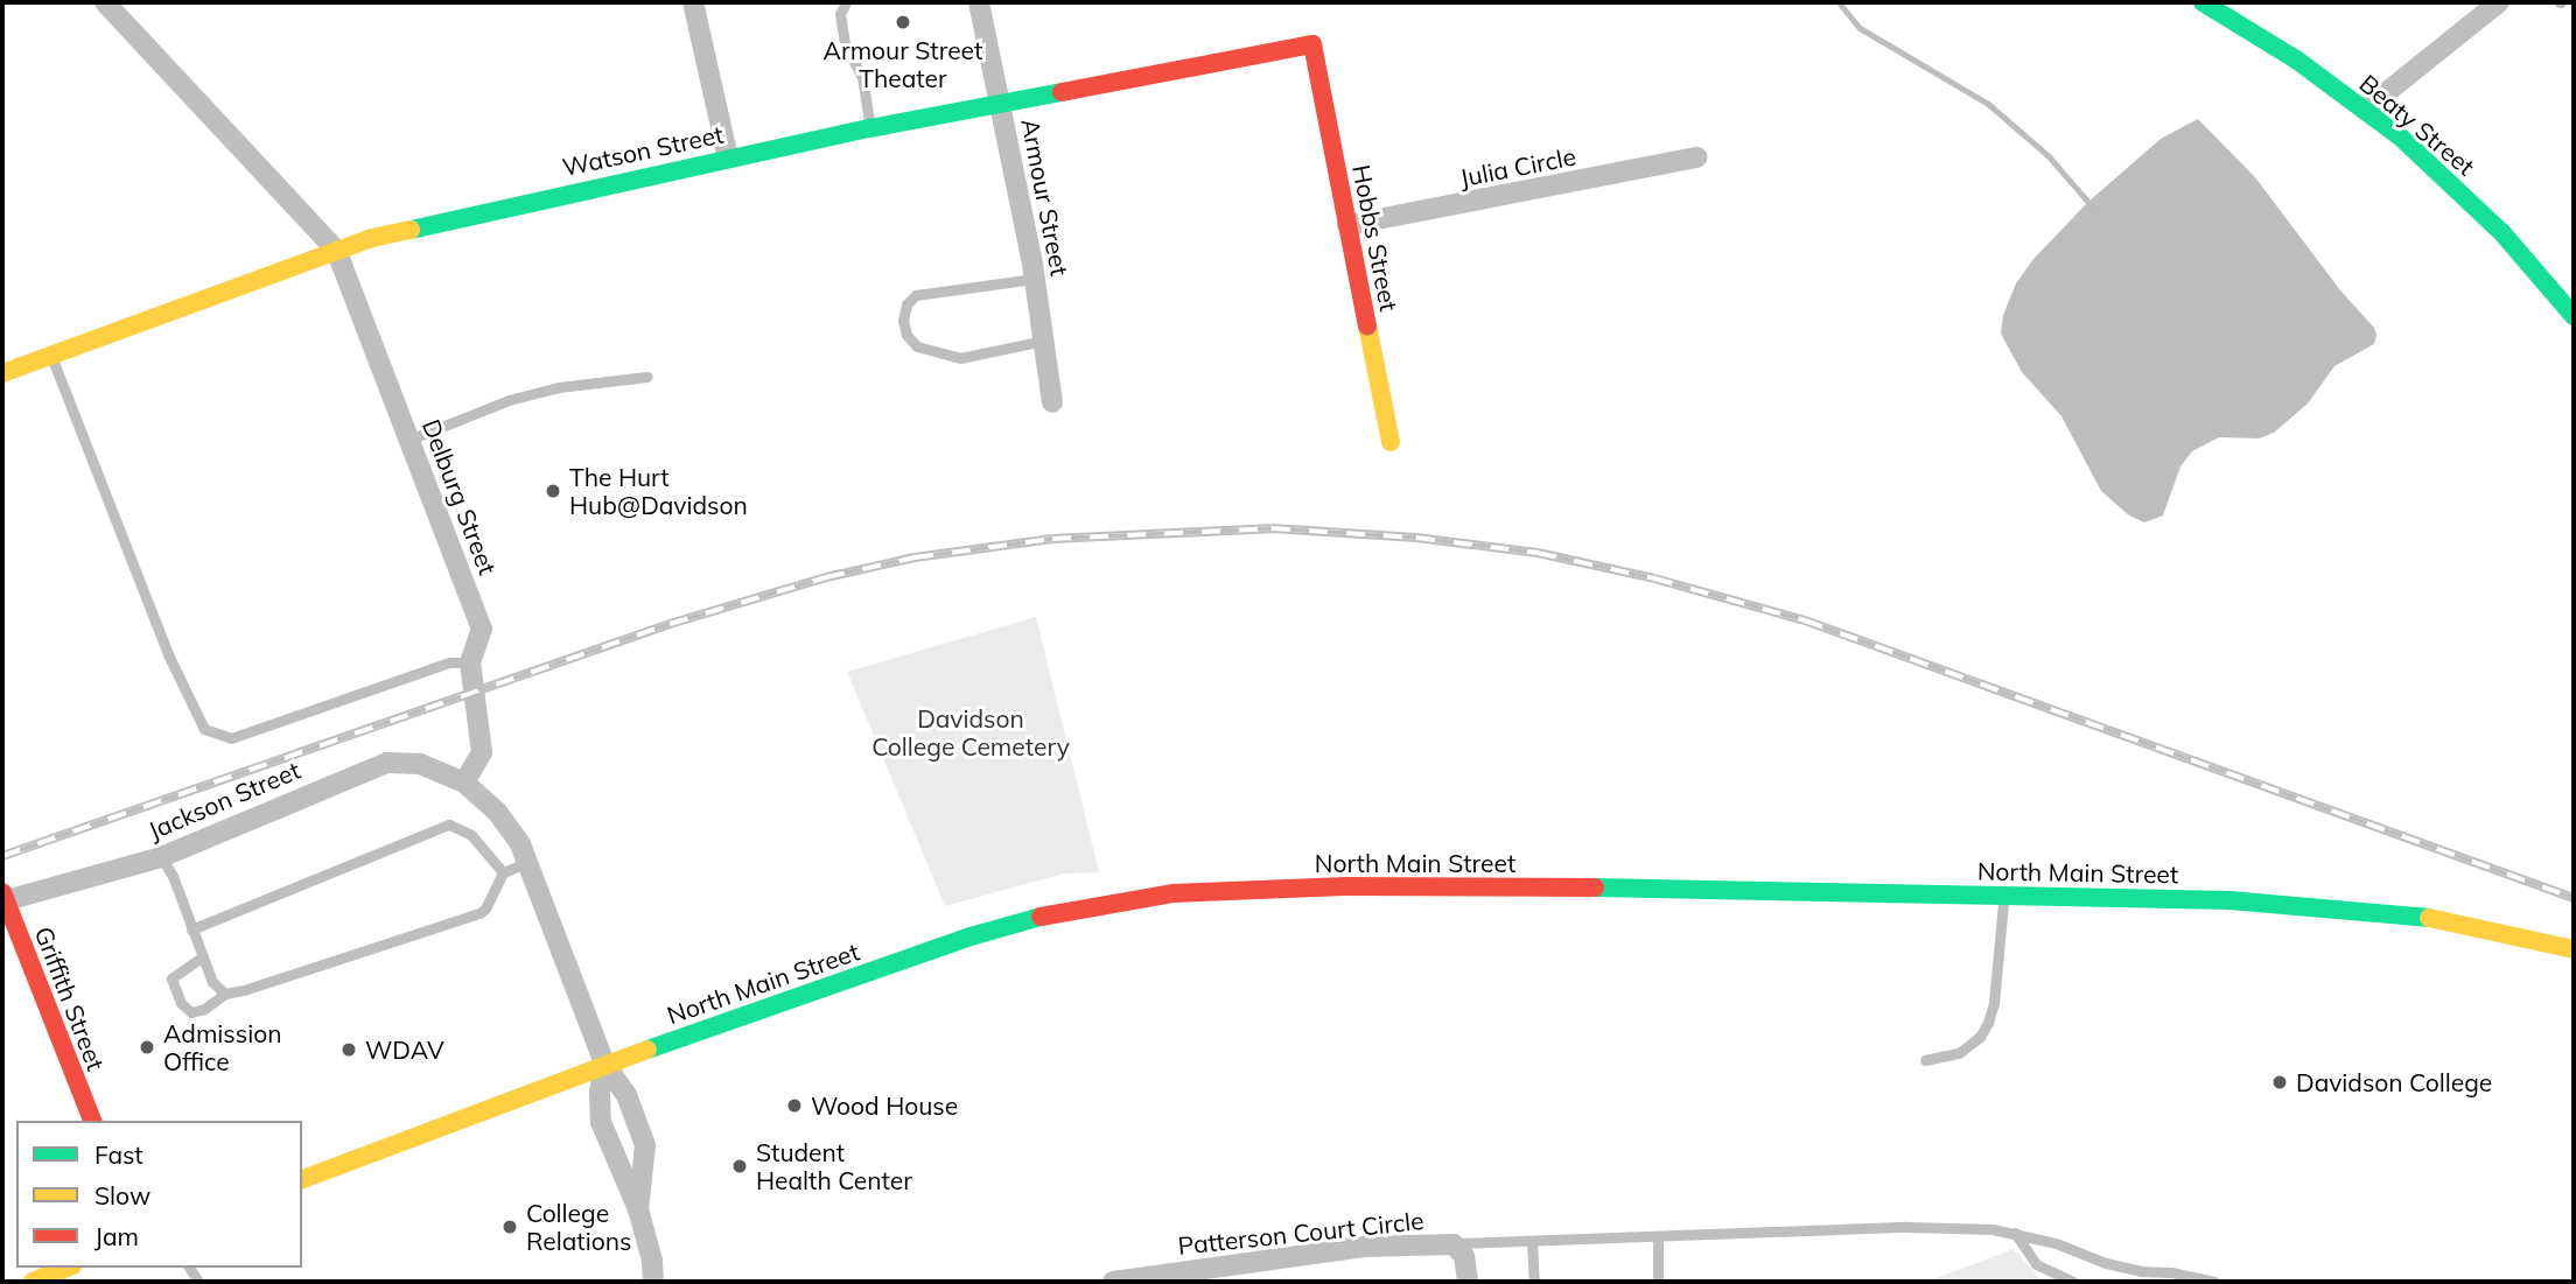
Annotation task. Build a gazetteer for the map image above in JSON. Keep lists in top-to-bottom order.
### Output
{
  "streets": {
    "main road": [
      "Beaty Street",
      "Watson Street",
      "Hobbs Street",
      "North Main Street",
      "Griffith Street"
    ],
    "street": [
      "Julia Circle",
      "Armour Street",
      "Delburg Street",
      "Jackson Street",
      "Patterson Court Circle"
    ]
  },
  "crossings": [
    ["Watson Street", "Armour Street"],
    ["Watson Street", "Hobbs Street"],
    ["Watson Street", "Delburg Street"],
    ["Julia Circle", "Hobbs Street"],
    ["Delburg Street", "Jackson Street"],
    ["Jackson Street", "Griffith Street"]
  ],
  "parks": ["Davidson College Cemetery"],
  "places": [
    "Armour Street Theater",
    "The Hurt Hub@Davidson",
    "Admission Office",
    "WDAV",
    "Davidson College",
    "Wood House",
    "Student Health Center",
    "College Relations"
  ],
  "legend": ["Fast", "Slow", "Jam"]
}
